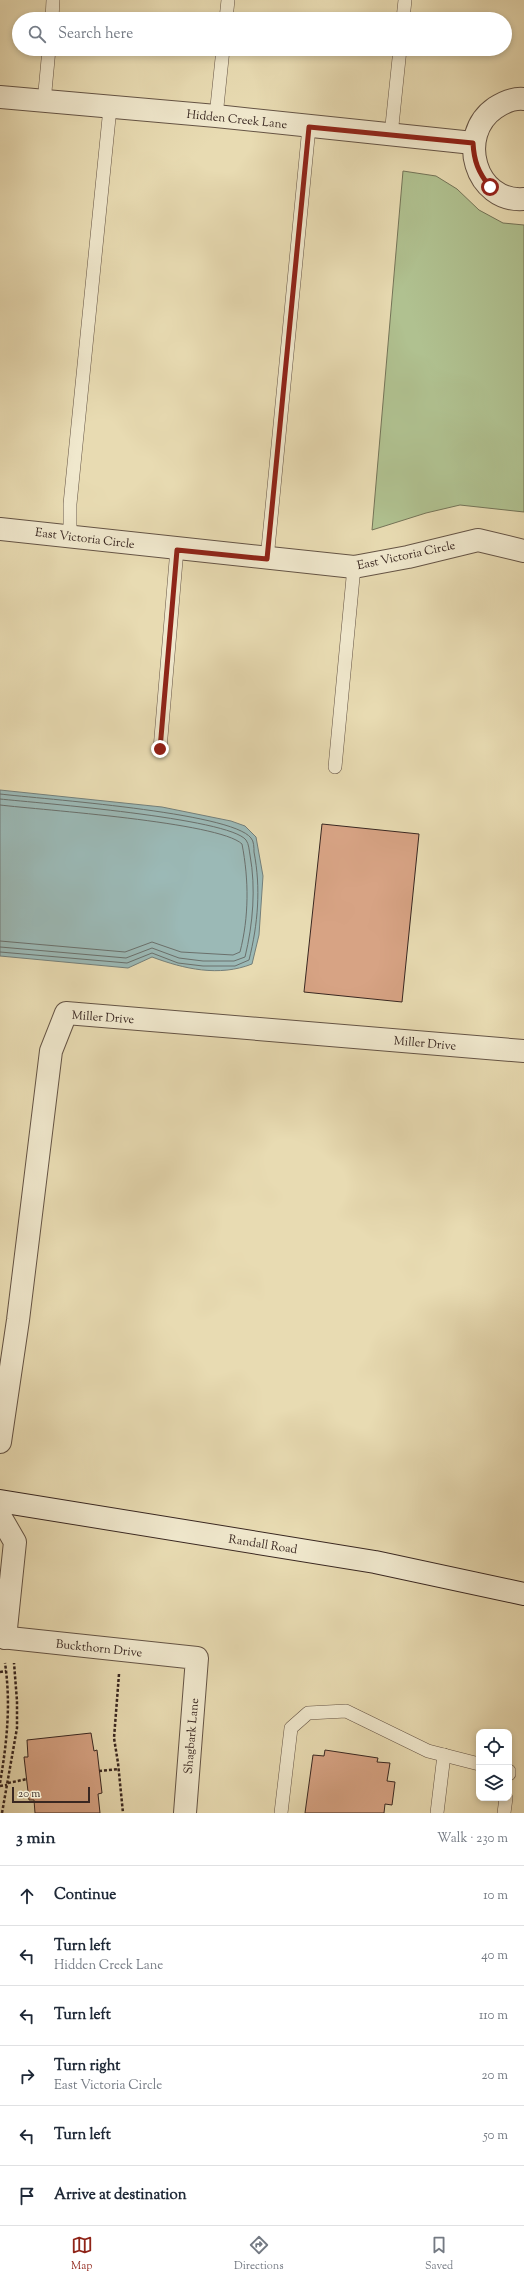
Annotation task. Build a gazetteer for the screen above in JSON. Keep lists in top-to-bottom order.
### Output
{
  "streets": {
    "street": [
      "Hidden Creek Lane",
      "East Victoria Circle",
      "Miller Drive",
      "Randall Road",
      "Buckthorn Drive",
      "Shagbark Lane"
    ]
  },
  "crossings": [
    ["Buckthorn Drive", "Shagbark Lane"]
  ],
  "scale_bar": "20 m",
  "page": {
    "search": "Search here",
    "scale": "20 m",
    "heading": ["3 min", "Walk · 230 m"],
    "list": [
      ["Continue", "10 m"],
      ["Turn left", "Hidden Creek Lane", "40 m"],
      ["Turn left", "110 m"],
      ["Turn right", "East Victoria Circle", "20 m"],
      ["Turn left", "50 m"],
      "Arrive at destination"
    ],
    "nav": ["Map", "Directions", "Saved"]
  }
}
